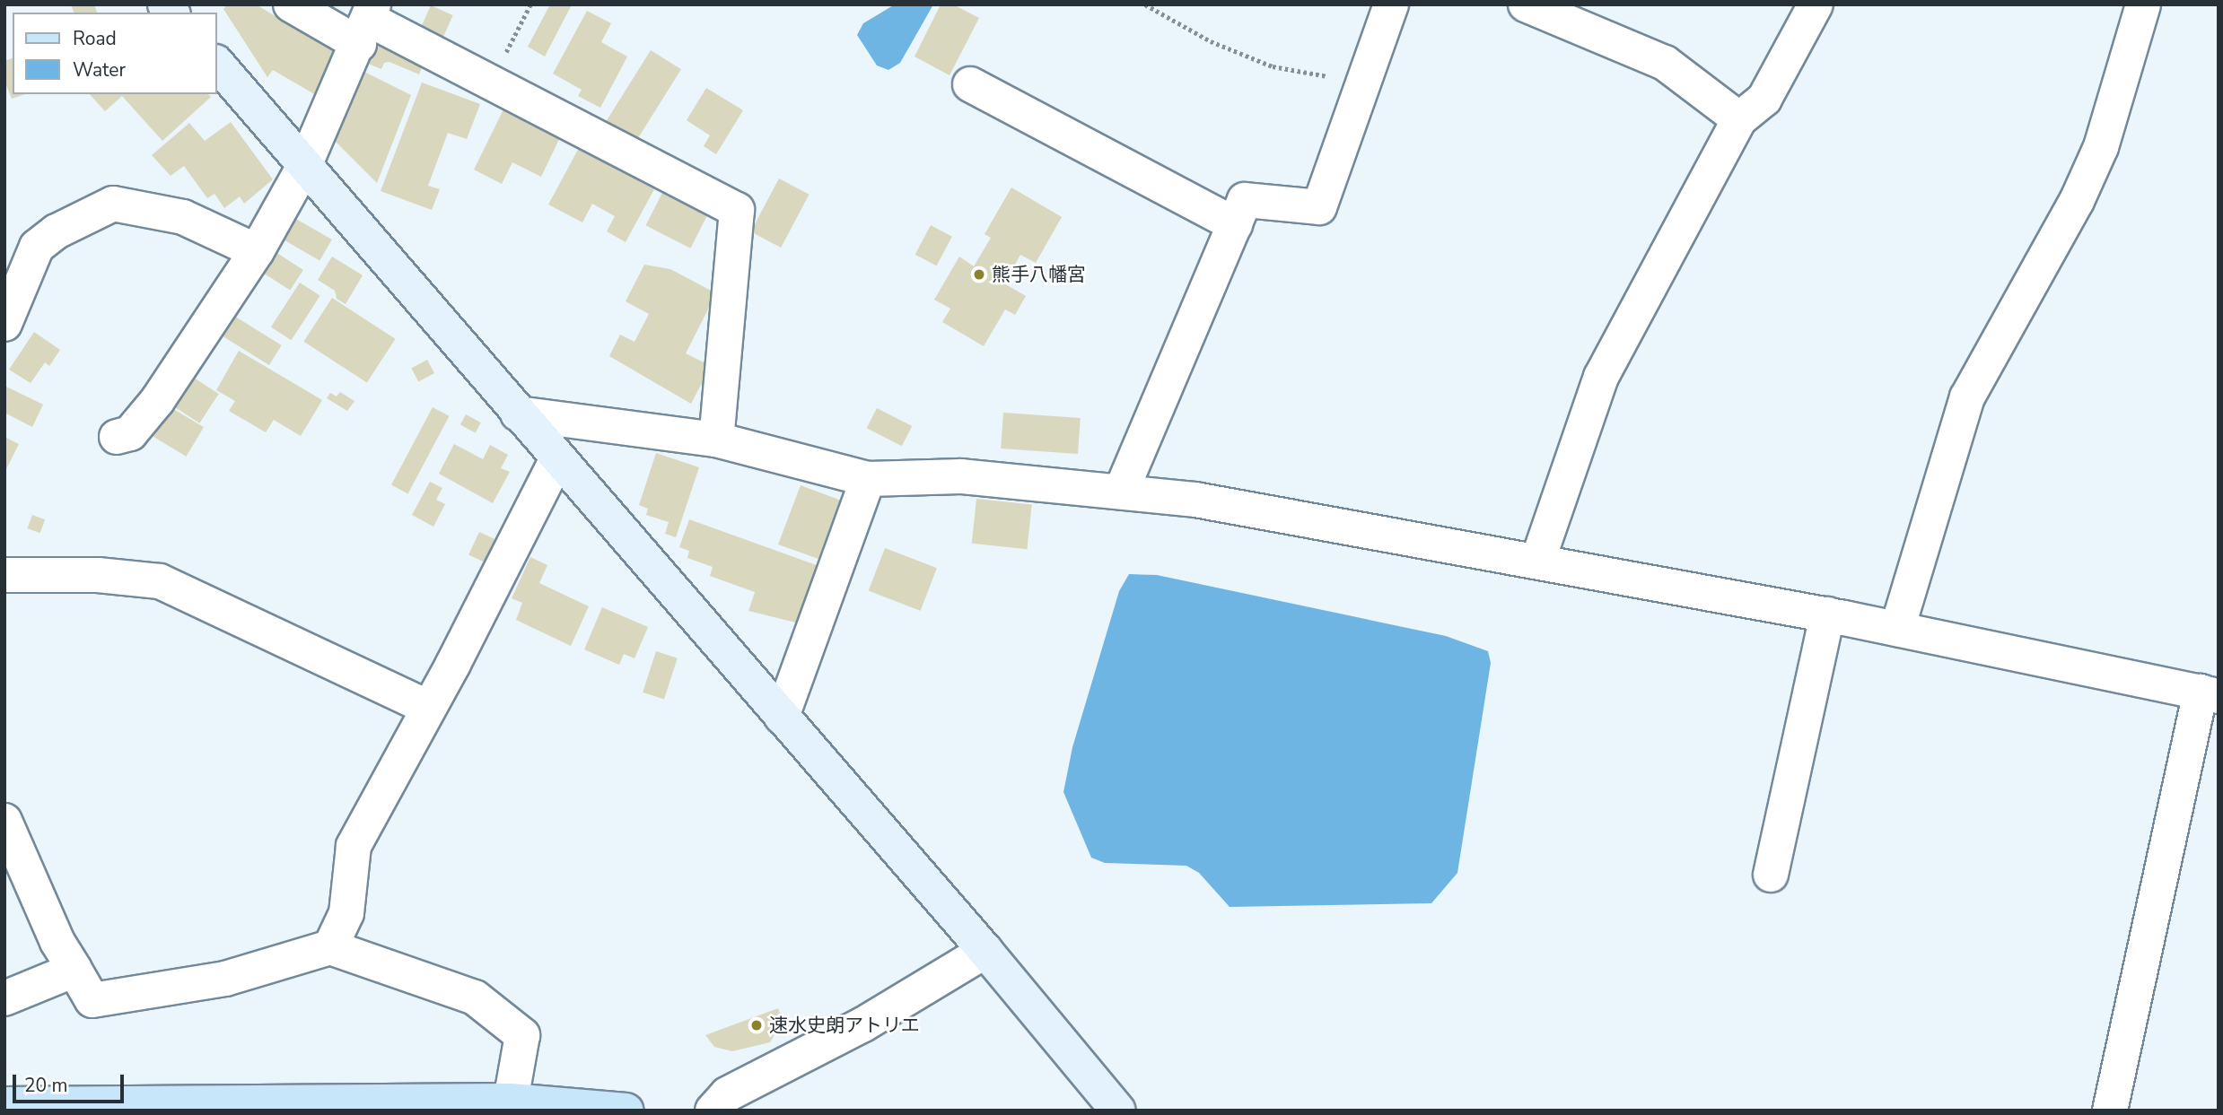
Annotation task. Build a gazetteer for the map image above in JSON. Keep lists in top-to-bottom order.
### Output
{
  "places": ["熊手八幡宮", "速水史朗アトリエ"],
  "legend": ["Road", "Water"],
  "scale_bar": "20 m"
}
